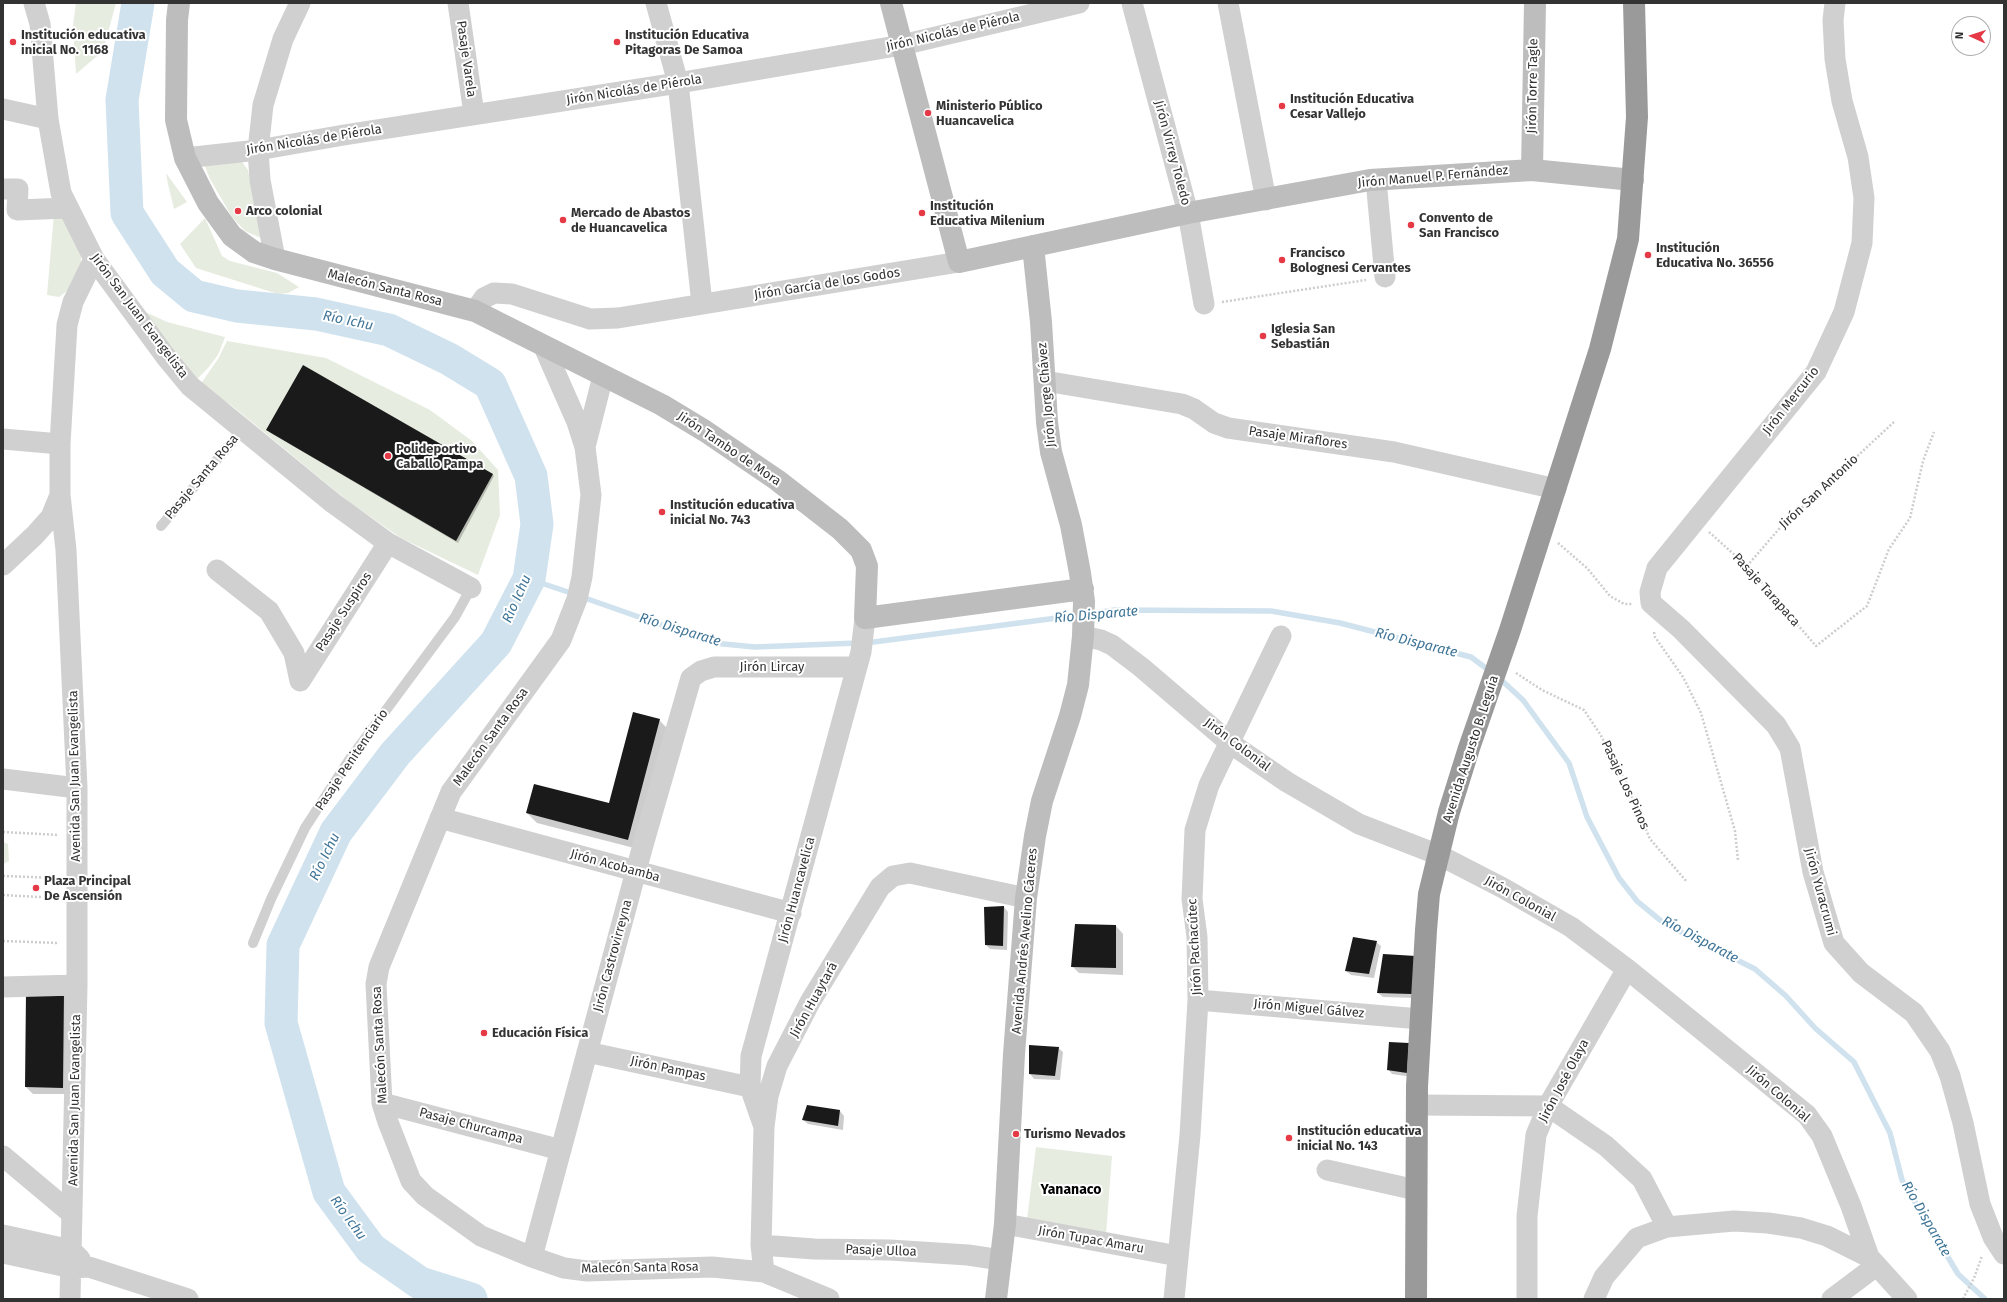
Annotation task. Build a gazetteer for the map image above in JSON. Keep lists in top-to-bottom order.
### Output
{
  "streets": {
    "highway": ["Avenida Augusto B. Leguía"],
    "main road": [
      "Jirón Torre Tagle",
      "Jirón Manuel P. Fernández",
      "Jirón García de los Godos",
      "Malecón Santa Rosa",
      "Jirón Jorge Chávez",
      "Jirón Tambo de Mora",
      "Avenida Andrés Avelino Cáceres"
    ],
    "street": [
      "Jirón Nicolás de Piérola",
      "Pasaje Varela",
      "Jirón Virrey Toledo",
      "Jirón San Juan Evangelista",
      "Jirón Mercurio",
      "Pasaje Miraflores",
      "Pasaje Suspiros",
      "Jirón Lircay",
      "Jirón Colonial",
      "Avenida San Juan Evangelista",
      "Jirón Acobamba",
      "Jirón Huancavelica",
      "Jirón Yuracrumi",
      "Jirón Pachacútec",
      "Jirón Castrovirreyna",
      "Jirón Huaytará",
      "Jirón Miguel Gálvez",
      "Jirón Pampas",
      "Jirón José Olaya",
      "Pasaje Churcampa",
      "Jirón Tupac Amaru",
      "Pasaje Ulloa"
    ],
    "lane": ["Pasaje Santa Rosa", "Pasaje Penitenciario"],
    "path": ["Jirón San Antonio", "Pasaje Tarapaca", "Pasaje Los Pinos"]
  },
  "crossings": [
    ["Jirón Nicolás de Piérola", "Pasaje Varela"],
    ["Jirón Nicolás de Piérola", "Malecón Santa Rosa"],
    ["Jirón Torre Tagle", "Jirón Manuel P. Fernández"],
    ["Jirón Virrey Toledo", "Jirón Manuel P. Fernández"],
    ["Jirón Virrey Toledo", "Jirón García de los Godos"],
    ["Jirón Manuel P. Fernández", "Jirón García de los Godos"],
    ["Jirón Manuel P. Fernández", "Avenida Augusto B. Leguía"],
    ["Jirón García de los Godos", "Malecón Santa Rosa"],
    ["Jirón García de los Godos", "Jirón Jorge Chávez"],
    ["Malecón Santa Rosa", "Jirón Tambo de Mora"],
    ["Malecón Santa Rosa", "Jirón Acobamba"],
    ["Malecón Santa Rosa", "Jirón Castrovirreyna"],
    ["Malecón Santa Rosa", "Jirón Huaytará"],
    ["Malecón Santa Rosa", "Pasaje Churcampa"],
    ["Jirón San Juan Evangelista", "Pasaje Santa Rosa"],
    ["Jirón San Juan Evangelista", "Pasaje Suspiros"],
    ["Jirón San Juan Evangelista", "Pasaje Penitenciario"],
    ["Jirón San Juan Evangelista", "Avenida San Juan Evangelista"],
    ["Jirón Jorge Chávez", "Pasaje Miraflores"],
    ["Jirón Jorge Chávez", "Avenida Andrés Avelino Cáceres"],
    ["Jirón Mercurio", "Pasaje Tarapaca"],
    ["Jirón Mercurio", "Jirón Yuracrumi"],
    ["Pasaje Miraflores", "Avenida Augusto B. Leguía"],
    ["Jirón Tambo de Mora", "Jirón Lircay"],
    ["Jirón Tambo de Mora", "Jirón Huancavelica"],
    ["Jirón San Antonio", "Pasaje Tarapaca"],
    ["Jirón Lircay", "Jirón Huancavelica"],
    ["Jirón Lircay", "Jirón Castrovirreyna"],
    ["Jirón Colonial", "Avenida Augusto B. Leguía"],
    ["Jirón Colonial", "Avenida Andrés Avelino Cáceres"],
    ["Jirón Colonial", "Jirón Pachacútec"],
    ["Jirón Colonial", "Jirón José Olaya"],
    ["Avenida Augusto B. Leguía", "Jirón Miguel Gálvez"],
    ["Jirón Acobamba", "Jirón Huancavelica"],
    ["Jirón Acobamba", "Jirón Castrovirreyna"],
    ["Jirón Huancavelica", "Jirón Huaytará"],
    ["Jirón Huancavelica", "Jirón Pampas"],
    ["Avenida Andrés Avelino Cáceres", "Jirón Huaytará"],
    ["Avenida Andrés Avelino Cáceres", "Jirón Tupac Amaru"],
    ["Avenida Andrés Avelino Cáceres", "Pasaje Ulloa"],
    ["Jirón Pachacútec", "Jirón Miguel Gálvez"],
    ["Jirón Pachacútec", "Jirón Tupac Amaru"],
    ["Jirón Castrovirreyna", "Jirón Pampas"],
    ["Jirón Castrovirreyna", "Pasaje Churcampa"],
    ["Jirón Huaytará", "Pasaje Ulloa"]
  ],
  "districts": ["Yananaco"],
  "water": ["Río Ichu", "Río Disparate"],
  "places": [
    "Institución educativa inicial No. 1168",
    "Institución Educativa Pitagoras De Samoa",
    "Institución Educativa Cesar Vallejo",
    "Ministerio Público Huancavelica",
    "Arco colonial",
    "Institución Educativa Milenium",
    "Mercado de Abastos de Huancavelica",
    "Convento de San Francisco",
    "Institución Educativa No. 36556",
    "Francisco Bolognesi Cervantes",
    "Iglesia San Sebastián",
    "Polideportivo Caballo Pampa",
    "Institución educativa inicial No. 743",
    "Plaza Principal De Ascensión",
    "Educación Física",
    "Turismo Nevados",
    "Institución educativa inicial No. 143"
  ],
  "north": "left"
}
